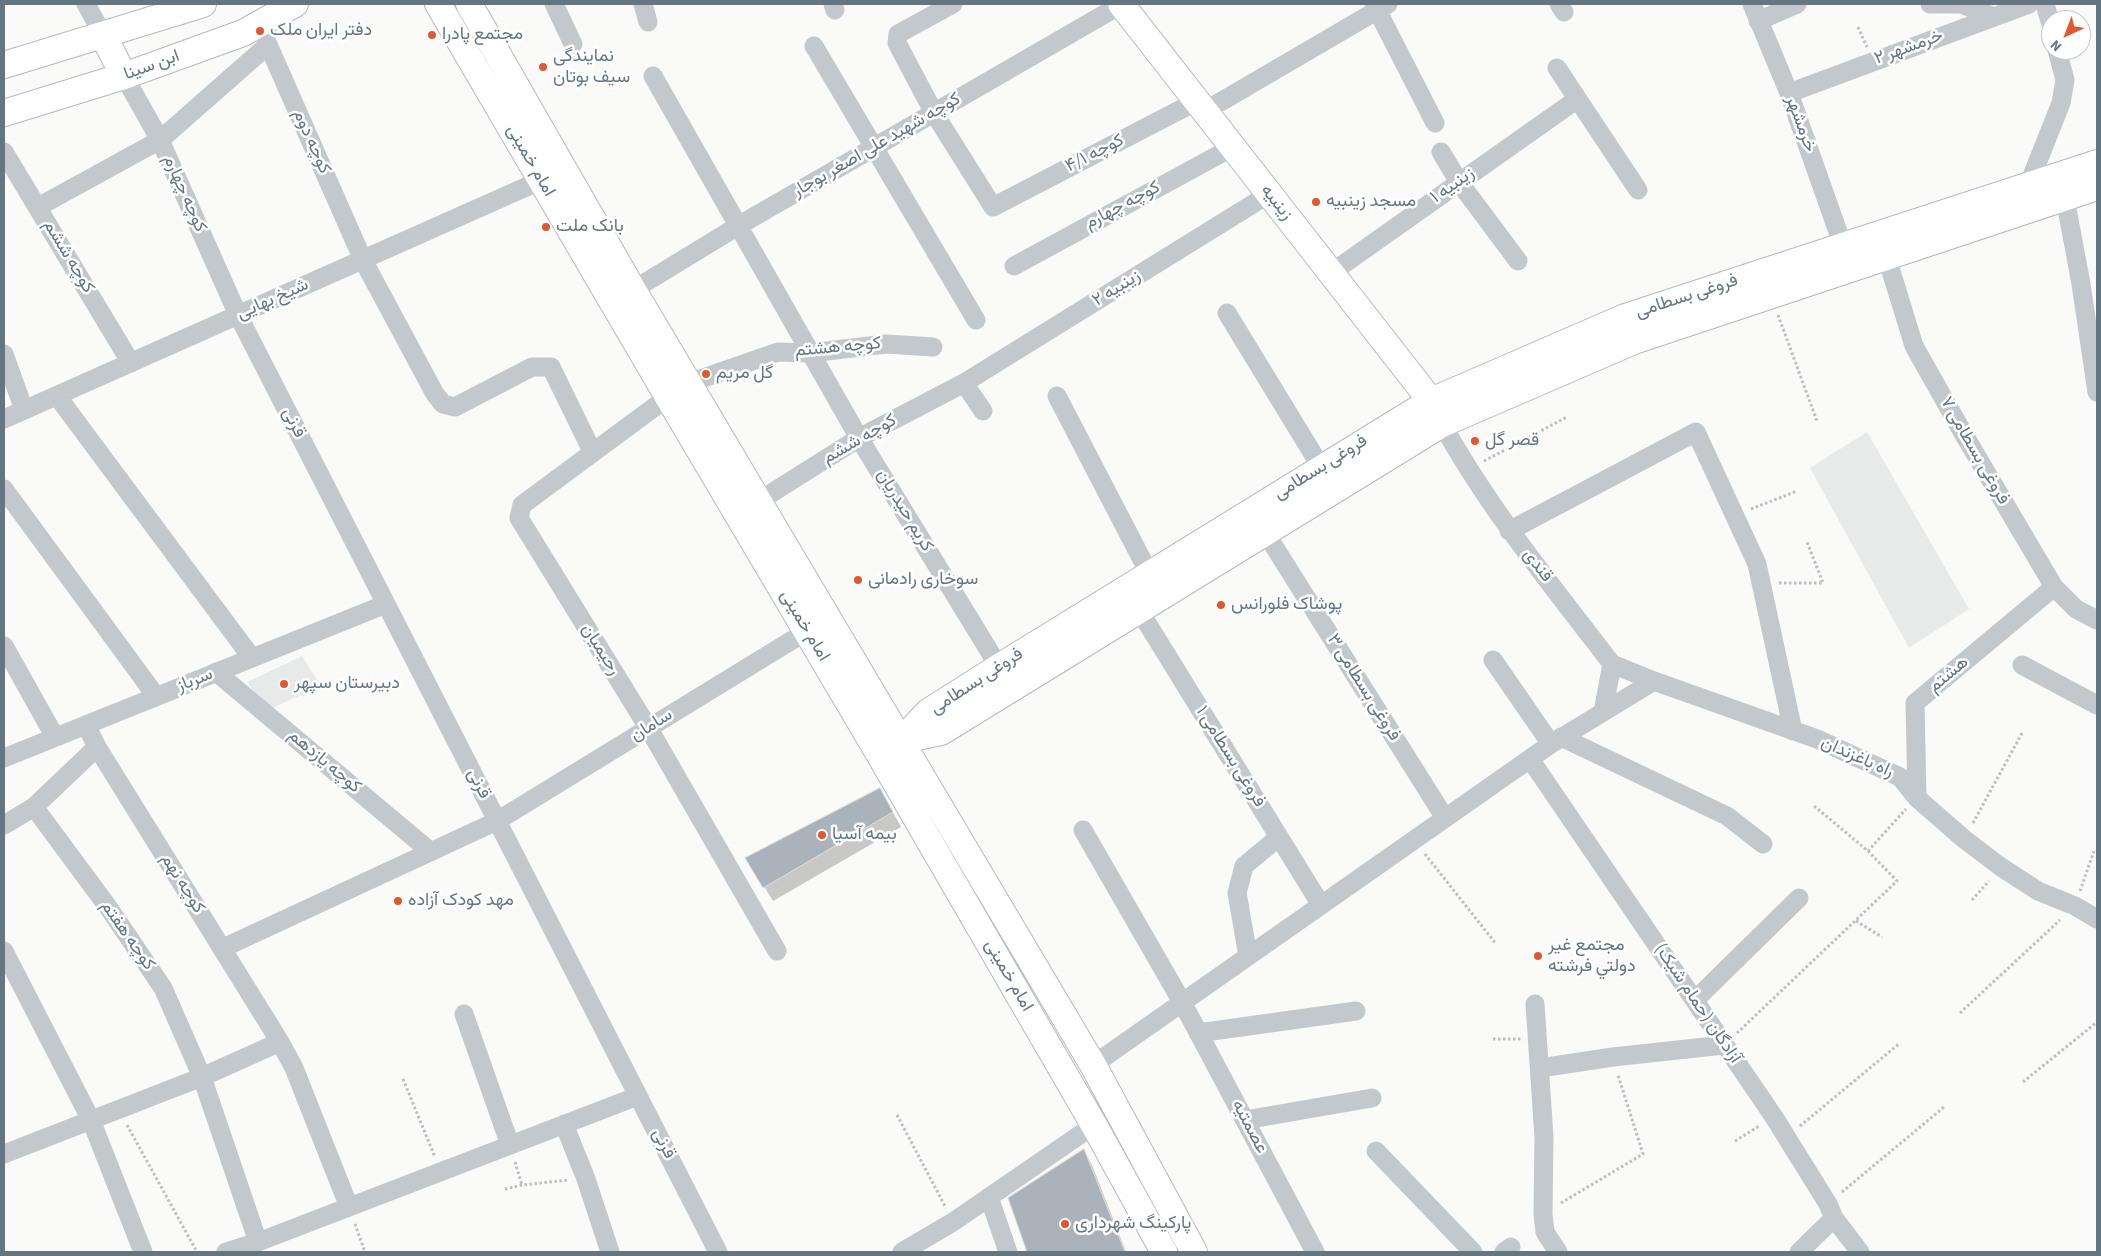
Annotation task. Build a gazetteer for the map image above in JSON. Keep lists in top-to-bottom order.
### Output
{
  "streets": {
    "main road": [
      "ابن سینا",
      "امام خمینی",
      "زینبیه",
      "فروغی بسطامی"
    ],
    "street": [
      "خرمشهر ۲",
      "خرمشهر",
      "کوچه دوم",
      "کوچه شهید علی اصغر بوجار",
      "کوچه ۴/۱",
      "زینبیه ۱",
      "کوچه چهارم",
      "کوچه ششم",
      "زینبیه ۲",
      "شیخ بهایی",
      "کوچه هشتم",
      "قرنی",
      "فروغی بسطامی ۷",
      "کریم حیدریان",
      "قندی",
      "رحیمیان",
      "هشتم",
      "سرباز",
      "فروغی بسطامی ۳",
      "سامان",
      "فروغی بسطامی ۱",
      "راه باغزندان",
      "کوچه یازدهم",
      "کوچه نهم",
      "کوچه هفتم",
      "آزادگان (حمام شیک)",
      "عصمتیه"
    ]
  },
  "crossings": [
    ["خرمشهر ۲", "خرمشهر"],
    ["ابن سینا", "کوچه دوم"],
    ["ابن سینا", "کوچه چهارم"],
    ["خرمشهر", "فروغی بسطامی"],
    ["کوچه دوم", "شیخ بهایی"],
    ["کوچه دوم", "رحیمیان"],
    ["کوچه شهید علی اصغر بوجار", "کوچه ۴/۱"],
    ["کوچه شهید علی اصغر بوجار", "امام خمینی"],
    ["کوچه شهید علی اصغر بوجار", "زینبیه"],
    ["کوچه شهید علی اصغر بوجار", "کریم حیدریان"],
    ["کوچه ۴/۱", "زینبیه"],
    ["امام خمینی", "کوچه ششم"],
    ["امام خمینی", "فروغی بسطامی"],
    ["امام خمینی", "شیخ بهایی"],
    ["امام خمینی", "کوچه هشتم"],
    ["امام خمینی", "رحیمیان"],
    ["امام خمینی", "سامان"],
    ["زینبیه ۱", "زینبیه"],
    ["کوچه چهارم", "زینبیه"],
    ["کوچه چهارم", "شیخ بهایی"],
    ["کوچه چهارم", "قرنی"],
    ["زینبیه", "زینبیه ۲"],
    ["زینبیه", "فروغی بسطامی"],
    ["زینبیه", "قندی"],
    ["کوچه ششم", "زینبیه ۲"],
    ["کوچه ششم", "شیخ بهایی"],
    ["کوچه ششم", "کریم حیدریان"],
    ["فروغی بسطامی", "فروغی بسطامی ۷"],
    ["فروغی بسطامی", "کریم حیدریان"],
    ["فروغی بسطامی", "قندی"],
    ["فروغی بسطامی", "فروغی بسطامی ۳"],
    ["فروغی بسطامی", "فروغی بسطامی ۱"],
    ["شیخ بهایی", "قرنی"],
    ["کوچه هشتم", "کریم حیدریان"],
    ["قرنی", "سرباز"],
    ["قرنی", "سامان"],
    ["فروغی بسطامی ۷", "هشتم"],
    ["قندی", "راه باغزندان"],
    ["رحیمیان", "سامان"],
    ["هشتم", "راه باغزندان"],
    ["سرباز", "کوچه یازدهم"],
    ["سرباز", "کوچه نهم"],
    ["سامان", "کوچه یازدهم"],
    ["سامان", "کوچه نهم"]
  ],
  "places": [
    "دفتر ایران ملک",
    "مجتمع پادرا",
    "نمایندگی سیف بوتان",
    "مسجد زینبیه",
    "بانک ملت",
    "گل مریم",
    "قصر گل",
    "سوخاری رادمانی",
    "پوشاک فلورانس",
    "دبیرستان سپهر",
    "بیمه آسیا",
    "مهد کودک آزاده",
    "مجتمع غير دولتي فرشته",
    "پارکینگ شهرداری"
  ],
  "north": "bottom left"
}
